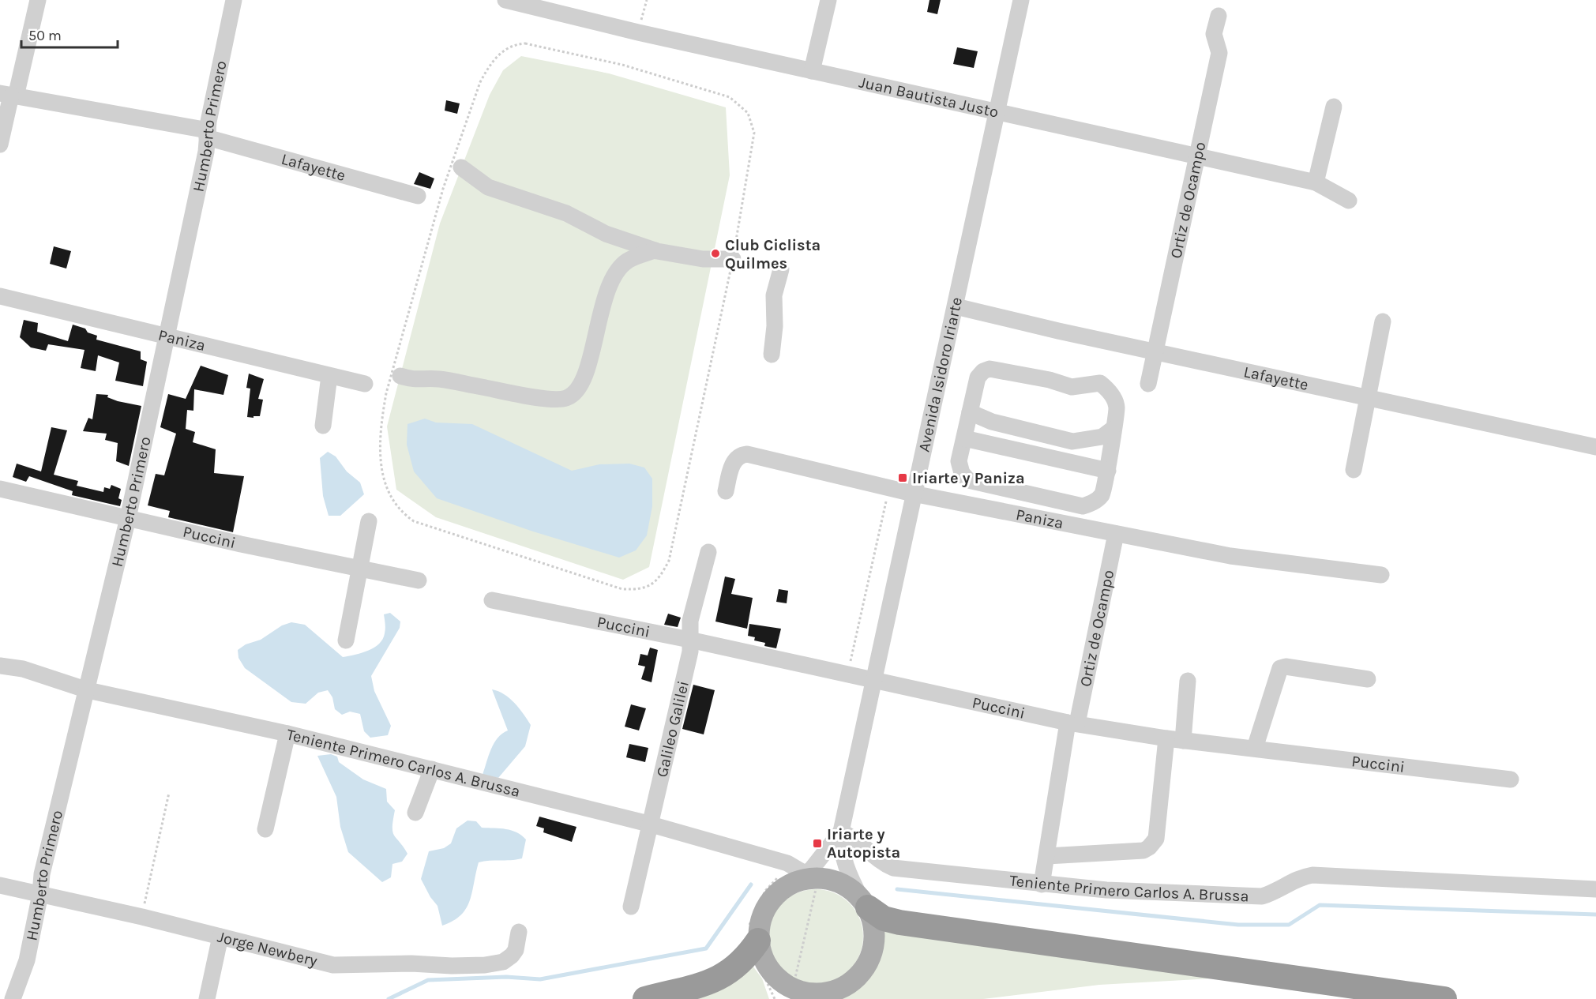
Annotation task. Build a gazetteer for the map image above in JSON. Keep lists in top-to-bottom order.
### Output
{
  "streets": {
    "street": [
      "Juan Bautista Justo",
      "Humberto Primero",
      "Lafayette",
      "Ortiz de Ocampo",
      "Paniza",
      "Avenida Isidoro Iriarte",
      "Puccini",
      "Galileo Galilei",
      "Teniente Primero Carlos A. Brussa",
      "Jorge Newbery"
    ]
  },
  "crossings": [
    ["Juan Bautista Justo", "Ortiz de Ocampo"],
    ["Juan Bautista Justo", "Avenida Isidoro Iriarte"],
    ["Humberto Primero", "Lafayette"],
    ["Humberto Primero", "Paniza"],
    ["Humberto Primero", "Puccini"],
    ["Humberto Primero", "Teniente Primero Carlos A. Brussa"],
    ["Humberto Primero", "Jorge Newbery"],
    ["Lafayette", "Ortiz de Ocampo"],
    ["Lafayette", "Avenida Isidoro Iriarte"],
    ["Ortiz de Ocampo", "Paniza"],
    ["Ortiz de Ocampo", "Puccini"],
    ["Ortiz de Ocampo", "Teniente Primero Carlos A. Brussa"],
    ["Paniza", "Avenida Isidoro Iriarte"],
    ["Avenida Isidoro Iriarte", "Puccini"],
    ["Avenida Isidoro Iriarte", "Teniente Primero Carlos A. Brussa"],
    ["Puccini", "Galileo Galilei"],
    ["Galileo Galilei", "Teniente Primero Carlos A. Brussa"]
  ],
  "places": {
    "other": ["Club Ciclista Quilmes"],
    "transit": ["Iriarte y Paniza", "Iriarte y Autopista"]
  },
  "scale_bar": "50 m"
}
